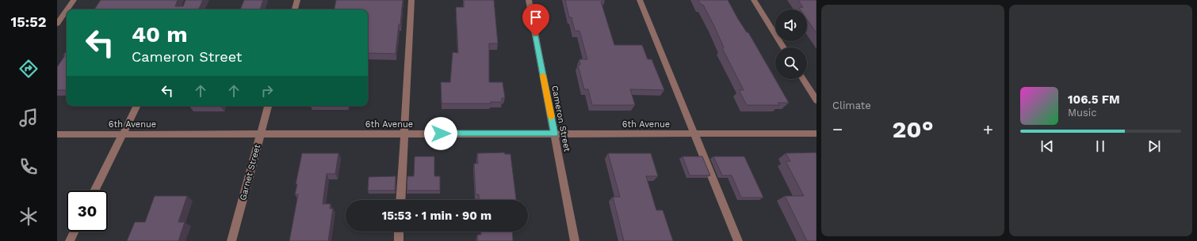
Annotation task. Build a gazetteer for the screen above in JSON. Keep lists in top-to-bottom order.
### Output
{
  "streets": {
    "street": ["Cameron Street", "6th Avenue", "Garnet Street"]
  },
  "crossings": [
    ["Cameron Street", "6th Avenue"],
    ["6th Avenue", "Garnet Street"]
  ],
  "page": {
    "tabs": "15:52",
    "tile": "Climate",
    "turn": ["40 m", "Cameron Street"],
    "song": ["106.5 FM", "Music"],
    "heat": ["−", "20°", "+"],
    "limit": "30",
    "trip": "15:53 · 1 min · 90 m"
  }
}
